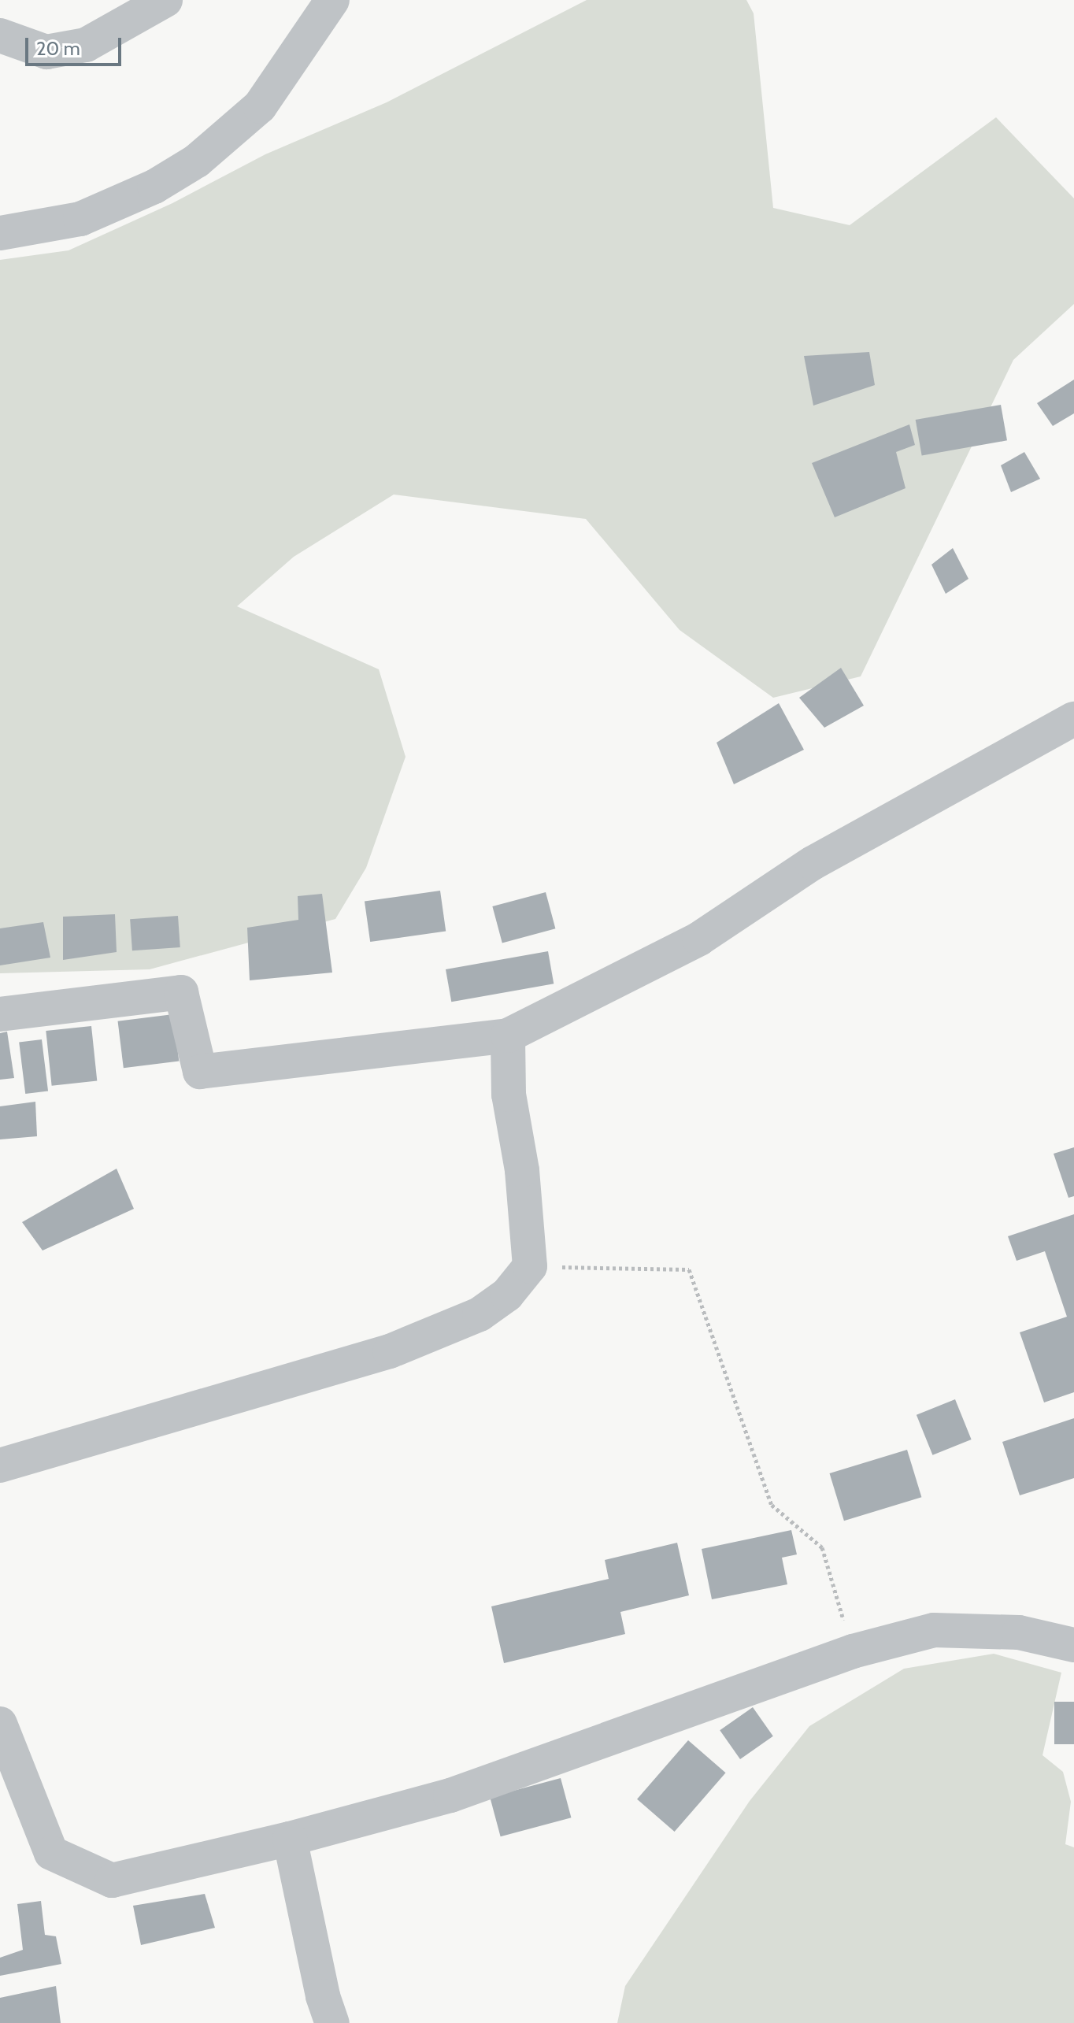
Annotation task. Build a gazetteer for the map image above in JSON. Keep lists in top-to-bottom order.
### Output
{
  "scale_bar": "20 m"
}
